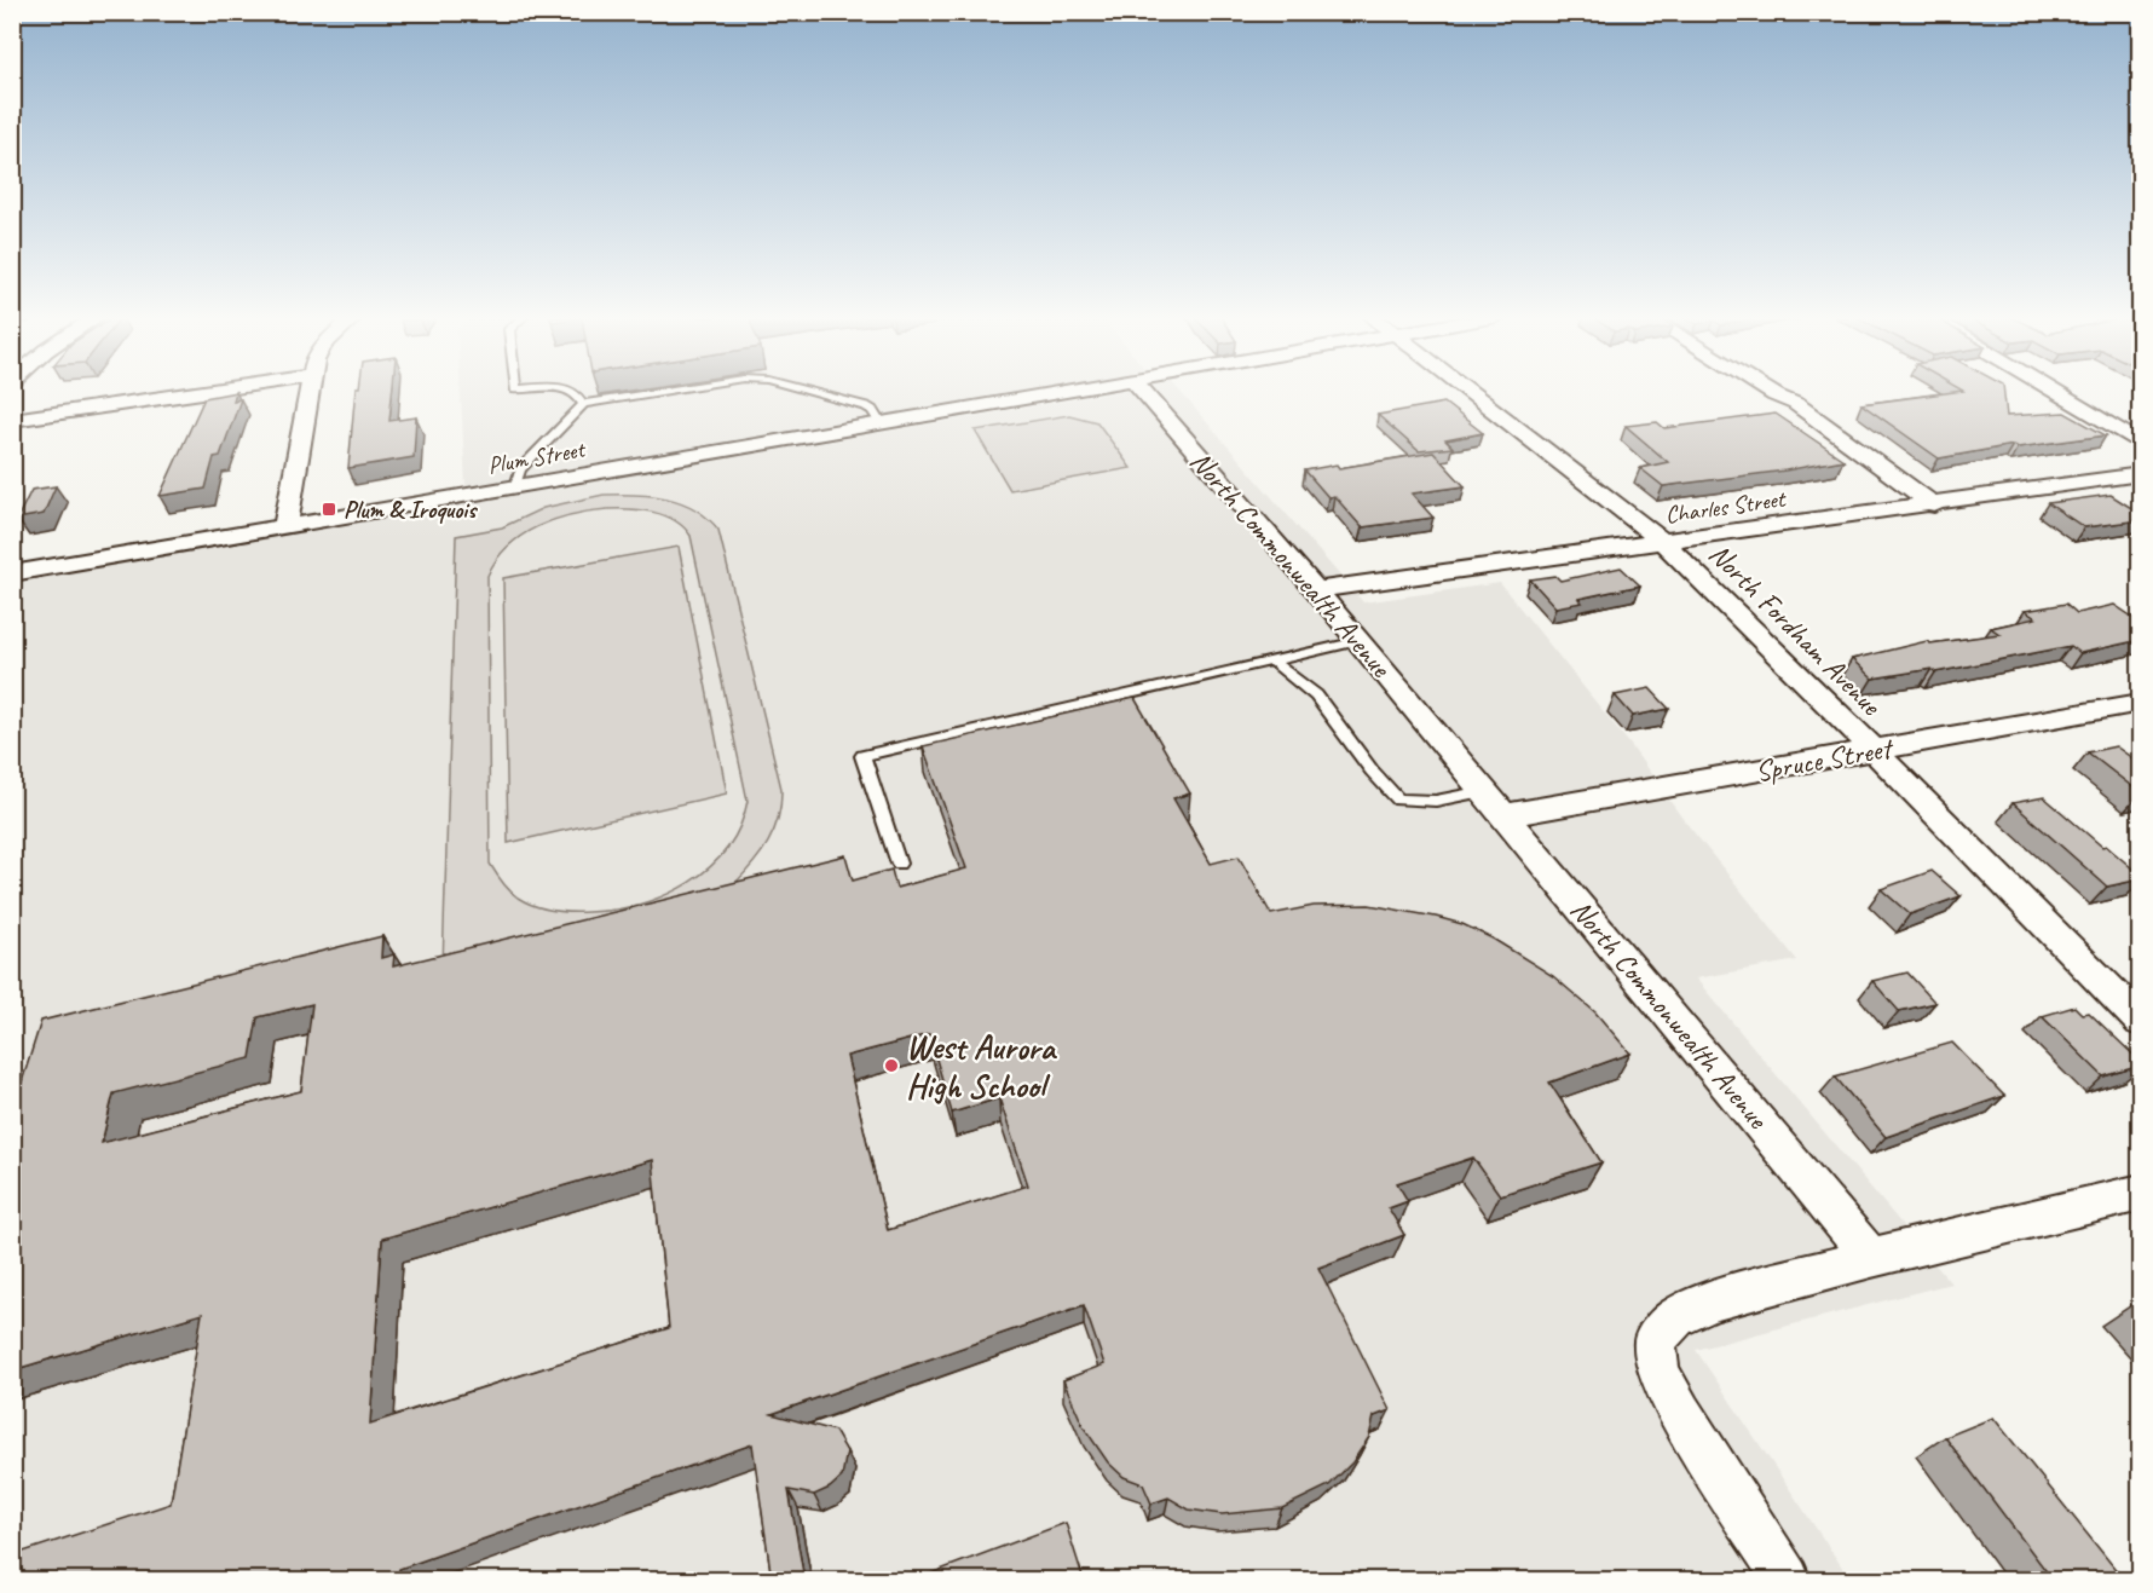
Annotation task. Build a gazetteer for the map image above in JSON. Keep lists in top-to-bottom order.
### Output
{
  "streets": {
    "street": [
      "Plum Street",
      "Charles Street",
      "North Commonwealth Avenue",
      "North Fordham Avenue",
      "Spruce Street"
    ]
  },
  "crossings": [
    ["Charles Street", "North Commonwealth Avenue"],
    ["Charles Street", "North Fordham Avenue"],
    ["North Commonwealth Avenue", "Spruce Street"],
    ["North Fordham Avenue", "Spruce Street"]
  ],
  "places": {
    "transit": ["Plum & Iroquois"],
    "other": ["West Aurora High School"]
  }
}
